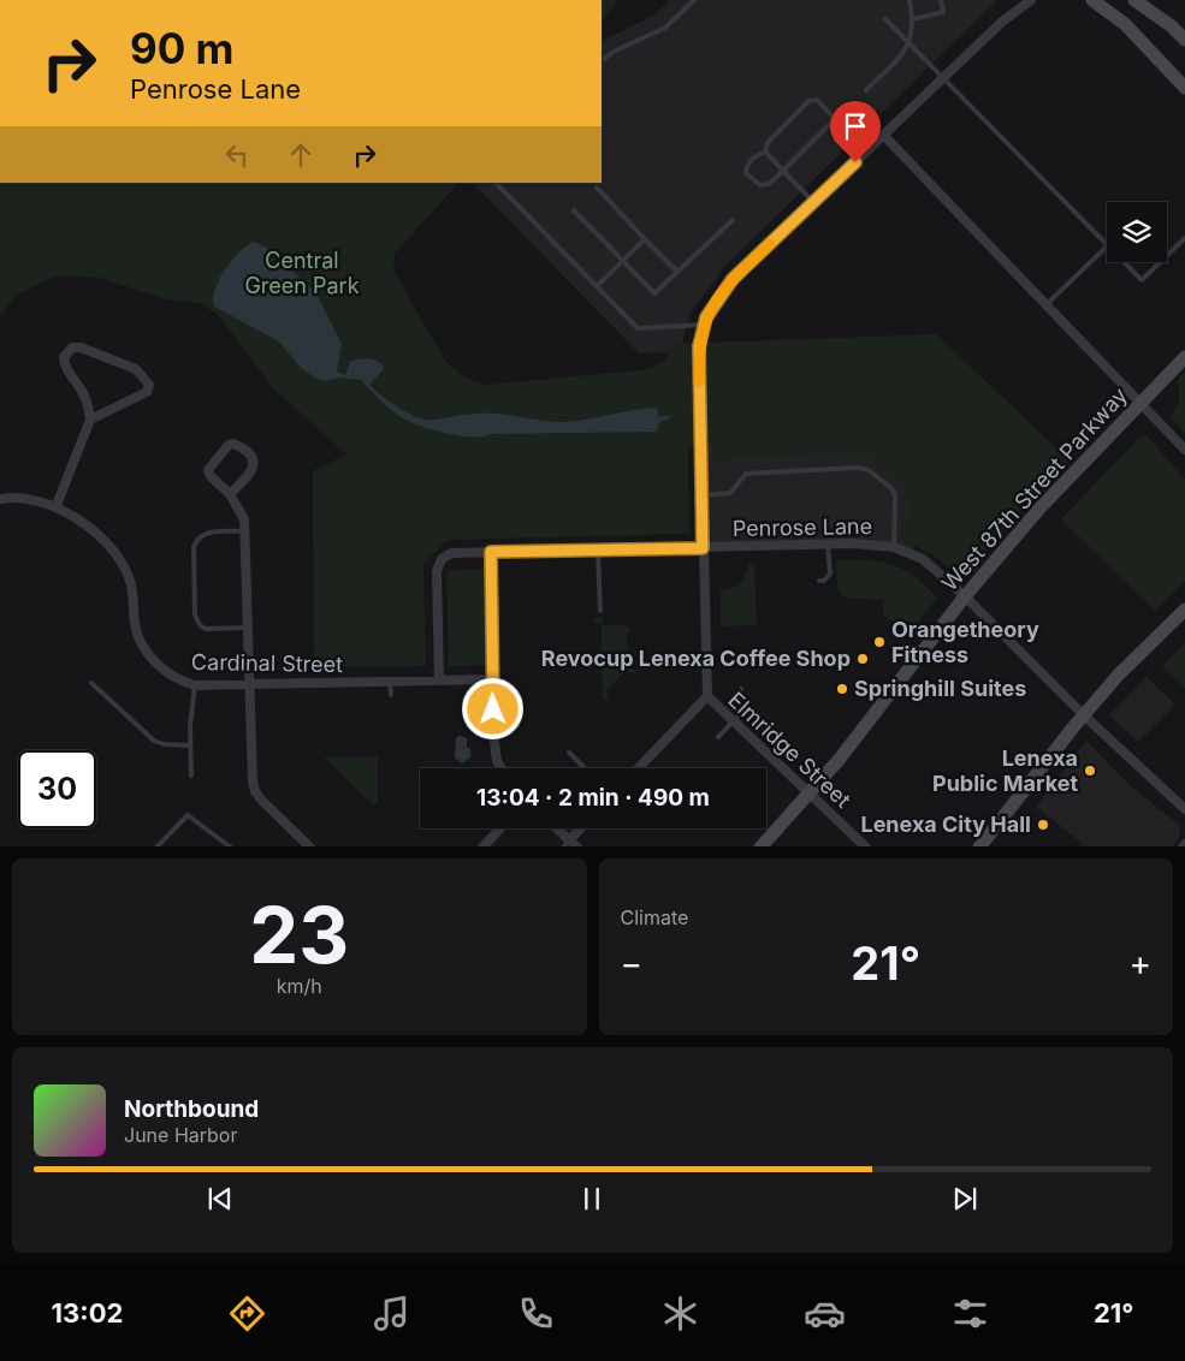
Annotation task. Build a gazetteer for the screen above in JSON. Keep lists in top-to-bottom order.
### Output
{
  "streets": {
    "main road": ["West 87th Street Parkway"],
    "street": ["Penrose Lane", "Cardinal Street", "Elmridge Street"]
  },
  "crossings": [
    ["West 87th Street Parkway", "Penrose Lane"],
    ["West 87th Street Parkway", "Elmridge Street"],
    ["Penrose Lane", "Cardinal Street"],
    ["Penrose Lane", "Elmridge Street"]
  ],
  "parks": ["Central Green Park"],
  "places": [
    "Orangetheory Fitness",
    "Revocup Lenexa Coffee Shop",
    "Springhill Suites",
    "Lenexa Public Market",
    "Lenexa City Hall"
  ],
  "page": {
    "turn": ["90 m", "Penrose Lane"],
    "limit": "30",
    "trip": "13:04 · 2 min · 490 m",
    "tile": [
      ["23", "km/h"],
      "Climate"
    ],
    "heat": ["−", "21°", "+"],
    "song": ["Northbound", "June Harbor"],
    "tabs": ["13:02", "21°"]
  }
}
